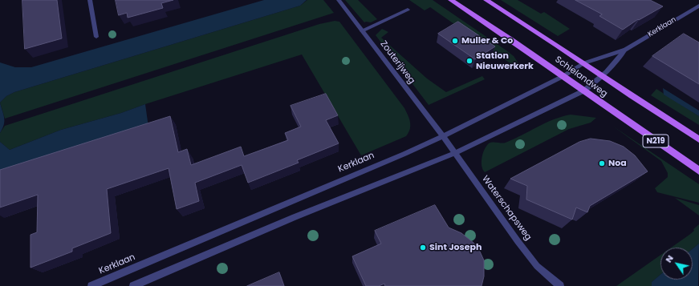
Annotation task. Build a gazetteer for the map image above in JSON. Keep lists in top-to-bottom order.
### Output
{
  "streets": {
    "main road": ["Schielandweg", "N219"],
    "street": ["Kerklaan", "Zouterijweg", "Waterschapsweg"]
  },
  "crossings": [
    ["Kerklaan", "Zouterijweg"],
    ["Kerklaan", "Schielandweg"],
    ["Kerklaan", "Waterschapsweg"],
    ["Zouterijweg", "Waterschapsweg"]
  ],
  "places": [
    "Muller & Co",
    "Station Nieuwerkerk",
    "Noa",
    "Sint Joseph"
  ],
  "north": "top left"
}
